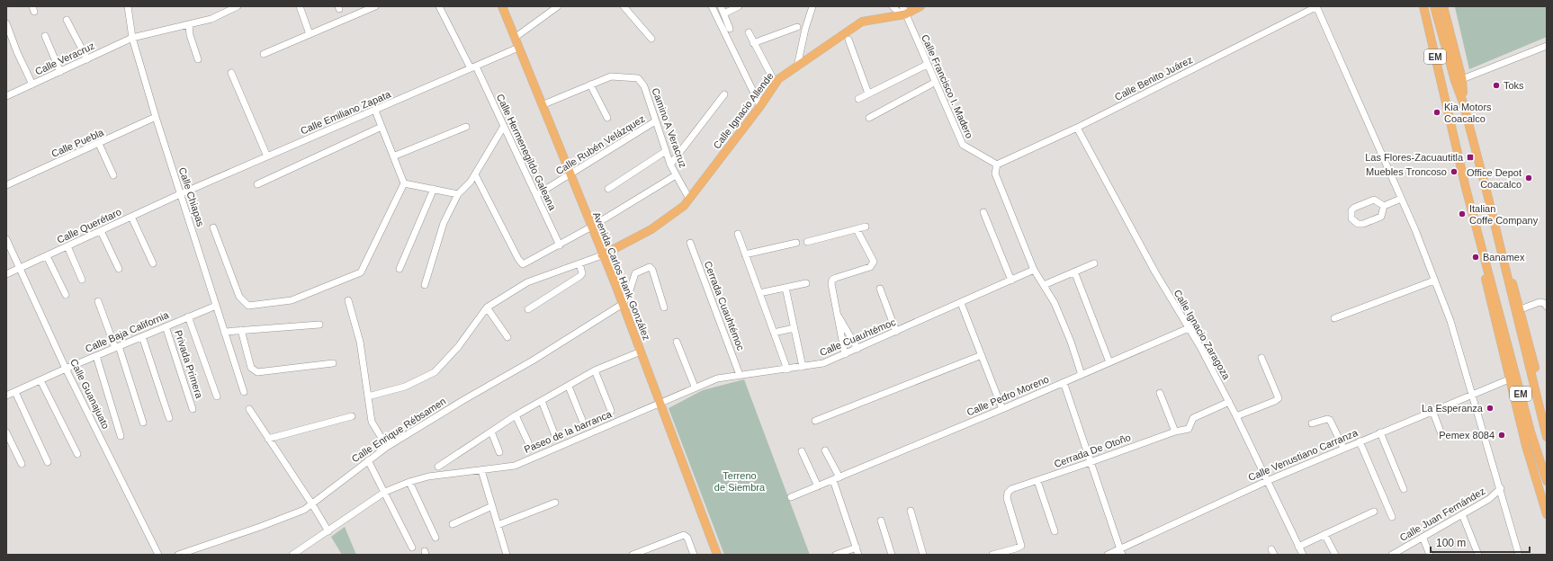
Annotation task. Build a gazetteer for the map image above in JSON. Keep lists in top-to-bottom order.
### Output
{
  "streets": {
    "main road": ["EM", "Calle Ignacio Allende", "Avenida Carlos Hank González"],
    "street": [
      "Calle Veracruz",
      "Calle Benito Juárez",
      "Calle Francisco I. Madero",
      "Calle Emiliano Zapata",
      "Camino A Veracruz",
      "Calle Puebla",
      "Calle Rubén Velázquez",
      "Calle Hermenegildo Galeana",
      "Calle Chiapas",
      "Calle Querétaro",
      "Cerrada Cuauhtémoc",
      "Calle Baja California",
      "Calle Ignacio Zaragoza",
      "Calle Cuauhtémoc",
      "Privada Primera",
      "Calle Guanajuato",
      "Calle Pedro Moreno",
      "Calle Enrique Rébsamen",
      "Paseo de la barranca",
      "Cerrada De Otoño",
      "Calle Venustiano Carranza",
      "Calle Juan Fernández"
    ]
  },
  "crossings": [
    ["Calle Veracruz", "Calle Chiapas"],
    ["Calle Benito Juárez", "Calle Francisco I. Madero"],
    ["Calle Benito Juárez", "Calle Ignacio Zaragoza"],
    ["Calle Francisco I. Madero", "Calle Ignacio Allende"],
    ["Calle Ignacio Allende", "Camino A Veracruz"],
    ["Calle Ignacio Allende", "Avenida Carlos Hank González"],
    ["Calle Emiliano Zapata", "Calle Hermenegildo Galeana"],
    ["Calle Emiliano Zapata", "Calle Chiapas"],
    ["Calle Emiliano Zapata", "Calle Querétaro"],
    ["Calle Emiliano Zapata", "Avenida Carlos Hank González"],
    ["Camino A Veracruz", "Calle Rubén Velázquez"],
    ["Camino A Veracruz", "Avenida Carlos Hank González"],
    ["Calle Puebla", "Calle Chiapas"],
    ["Calle Rubén Velázquez", "Calle Hermenegildo Galeana"],
    ["Calle Rubén Velázquez", "Avenida Carlos Hank González"],
    ["Calle Chiapas", "Calle Querétaro"],
    ["Calle Chiapas", "Calle Baja California"],
    ["Calle Querétaro", "Calle Guanajuato"],
    ["Avenida Carlos Hank González", "Calle Cuauhtémoc"],
    ["Avenida Carlos Hank González", "Calle Enrique Rébsamen"],
    ["Avenida Carlos Hank González", "Paseo de la barranca"],
    ["Cerrada Cuauhtémoc", "Calle Cuauhtémoc"],
    ["Calle Baja California", "Privada Primera"],
    ["Calle Baja California", "Calle Guanajuato"],
    ["Calle Ignacio Zaragoza", "Calle Pedro Moreno"],
    ["Calle Ignacio Zaragoza", "Cerrada De Otoño"],
    ["Calle Ignacio Zaragoza", "Calle Venustiano Carranza"],
    ["Calle Cuauhtémoc", "Paseo de la barranca"]
  ],
  "parks": ["Terreno de Siembra"],
  "places": {
    "other": [
      "Toks",
      "Kia Motors Coacalco",
      "Muebles Troncoso",
      "Office Depot Coacalco",
      "Italian Coffe Company",
      "Banamex",
      "La Esperanza",
      "Pemex 8084"
    ],
    "transit": ["Las Flores-Zacuautitla"]
  },
  "scale_bar": "100 m"
}
